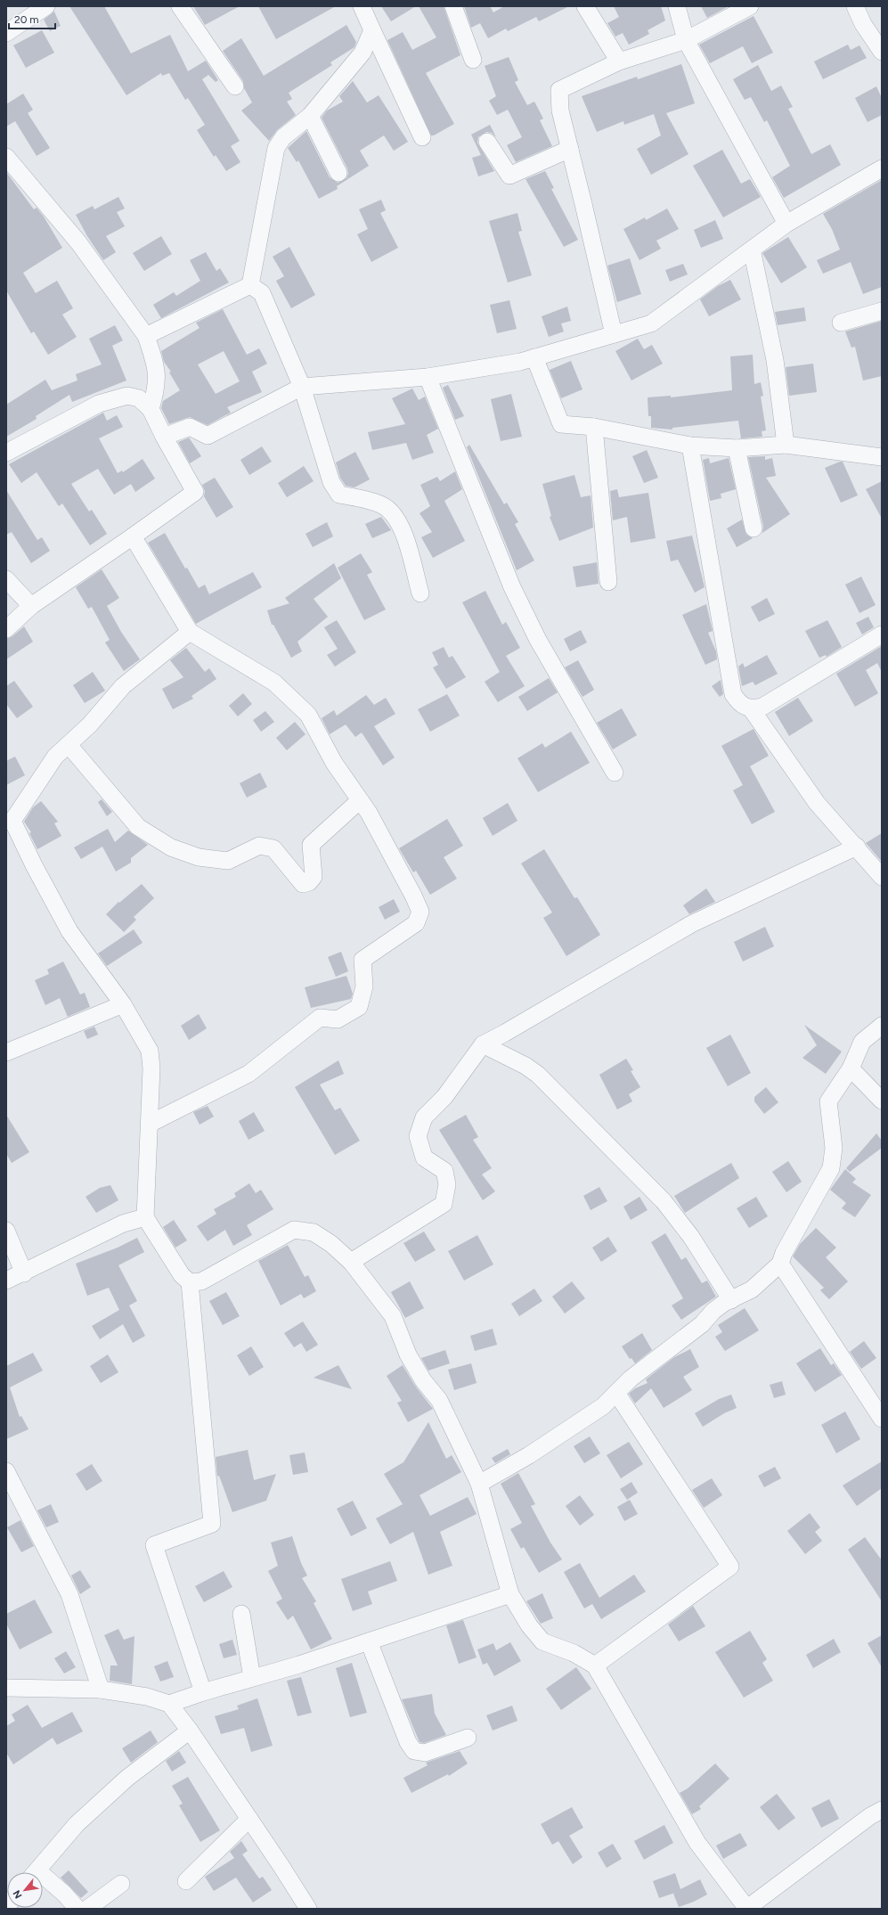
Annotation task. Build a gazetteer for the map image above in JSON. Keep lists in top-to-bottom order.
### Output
{
  "scale_bar": "20 m",
  "north": "bottom left"
}
